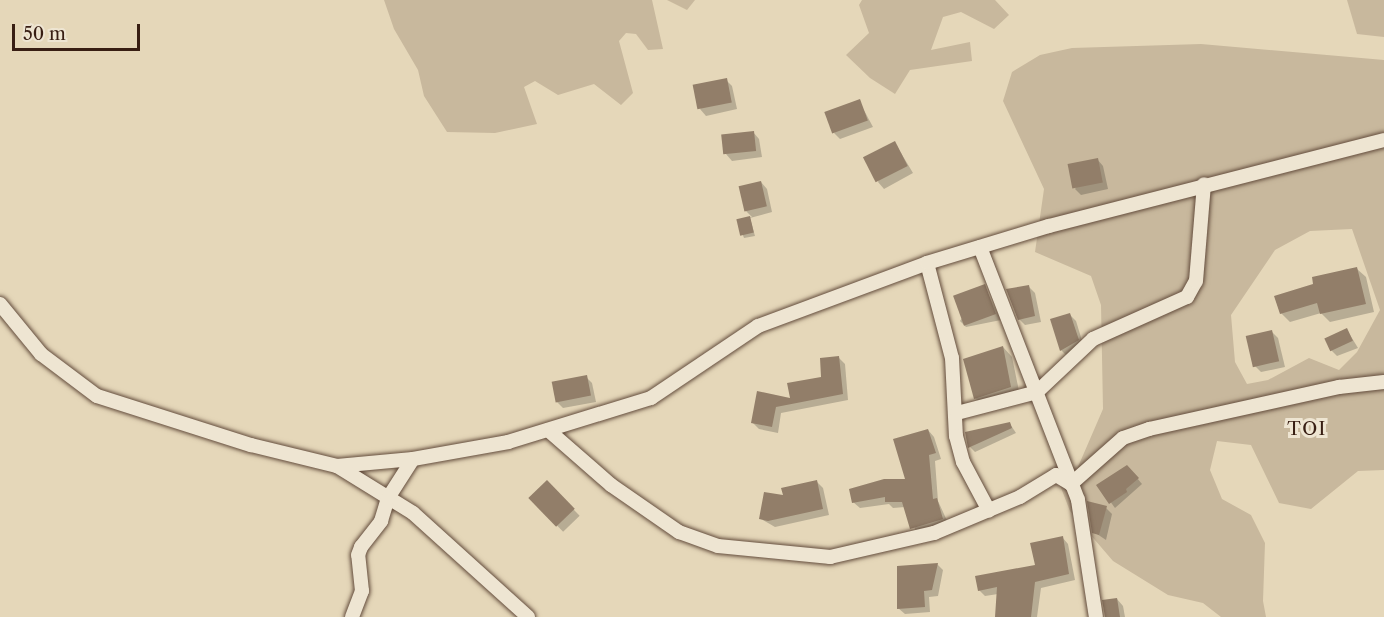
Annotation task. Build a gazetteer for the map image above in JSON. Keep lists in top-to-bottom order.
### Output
{
  "districts": ["TOI"],
  "scale_bar": "50 m"
}
